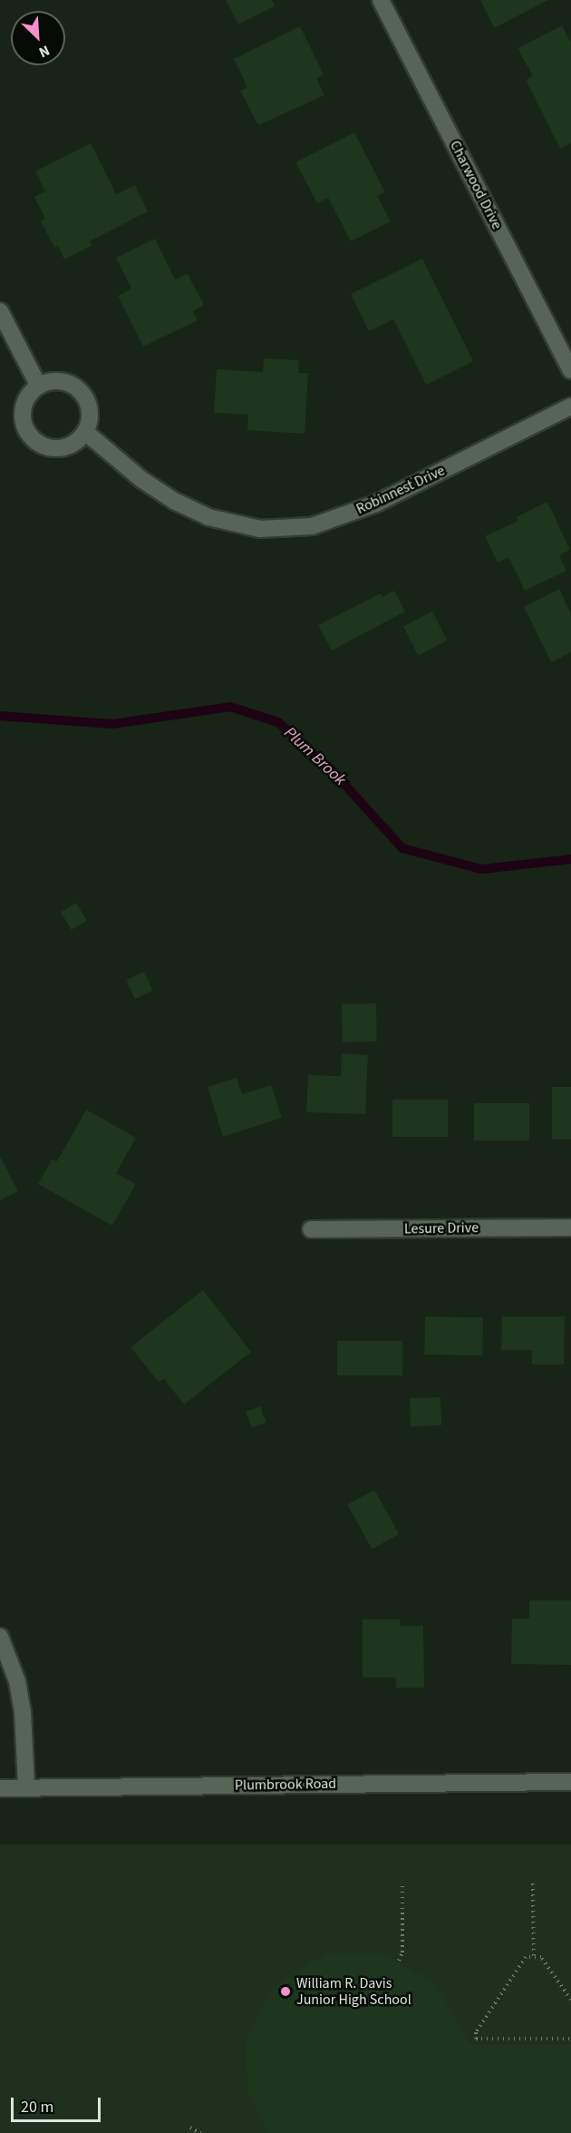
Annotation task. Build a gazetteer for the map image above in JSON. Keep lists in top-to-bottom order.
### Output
{
  "streets": {
    "street": [
      "Charwood Drive",
      "Robinnest Drive",
      "Lesure Drive",
      "Plumbrook Road"
    ]
  },
  "water": ["Plum Brook"],
  "places": ["William R. Davis Junior High School"],
  "scale_bar": "20 m",
  "north": "bottom right"
}
